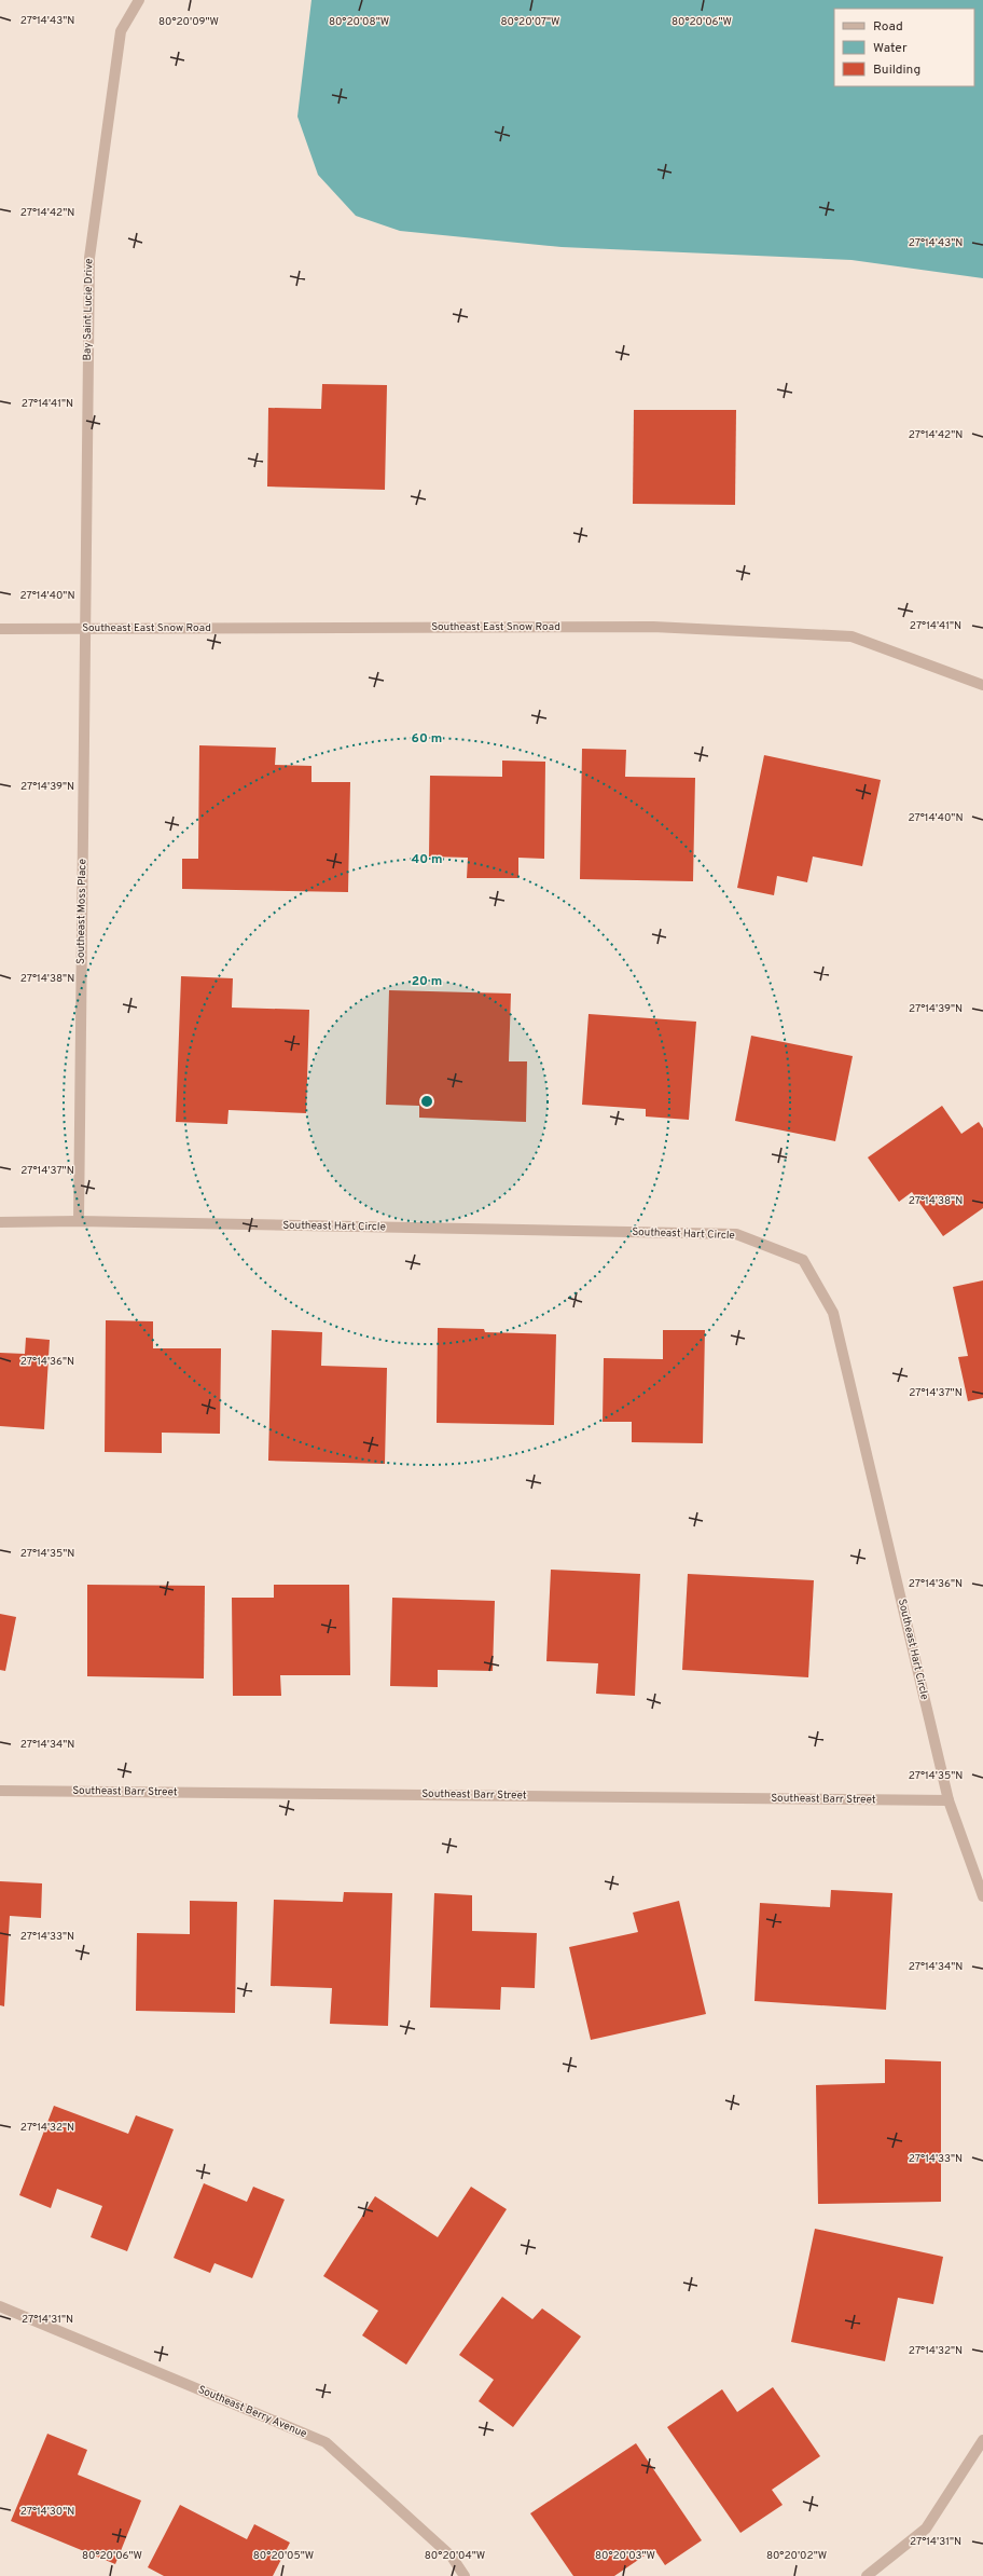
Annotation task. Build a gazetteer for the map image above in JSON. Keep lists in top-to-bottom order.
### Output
{
  "streets": {
    "street": [
      "Bay Saint Lucie Drive",
      "Southeast East Snow Road",
      "Southeast Moss Place",
      "Southeast Hart Circle",
      "Southeast Barr Street",
      "Southeast Berry Avenue"
    ]
  },
  "crossings": [
    ["Bay Saint Lucie Drive", "Southeast East Snow Road"],
    ["Bay Saint Lucie Drive", "Southeast Moss Place"],
    ["Southeast East Snow Road", "Southeast Moss Place"],
    ["Southeast Moss Place", "Southeast Hart Circle"],
    ["Southeast Hart Circle", "Southeast Barr Street"]
  ],
  "legend": ["Road", "Water", "Building"],
  "coordinates": [
    "27°14'43\"N",
    "80°20'09\"W",
    "80°20'08\"W",
    "80°20'07\"W",
    "80°20'06\"W",
    "27°14'42\"N",
    "27°14'41\"N",
    "27°14'40\"N",
    "27°14'39\"N",
    "27°14'38\"N",
    "27°14'37\"N",
    "27°14'36\"N",
    "27°14'35\"N",
    "27°14'34\"N",
    "27°14'33\"N",
    "27°14'32\"N",
    "27°14'31\"N",
    "27°14'30\"N",
    "80°20'05\"W",
    "80°20'04\"W",
    "80°20'03\"W",
    "80°20'02\"W"
  ],
  "rings": ["60 m", "40 m", "20 m"]
}
